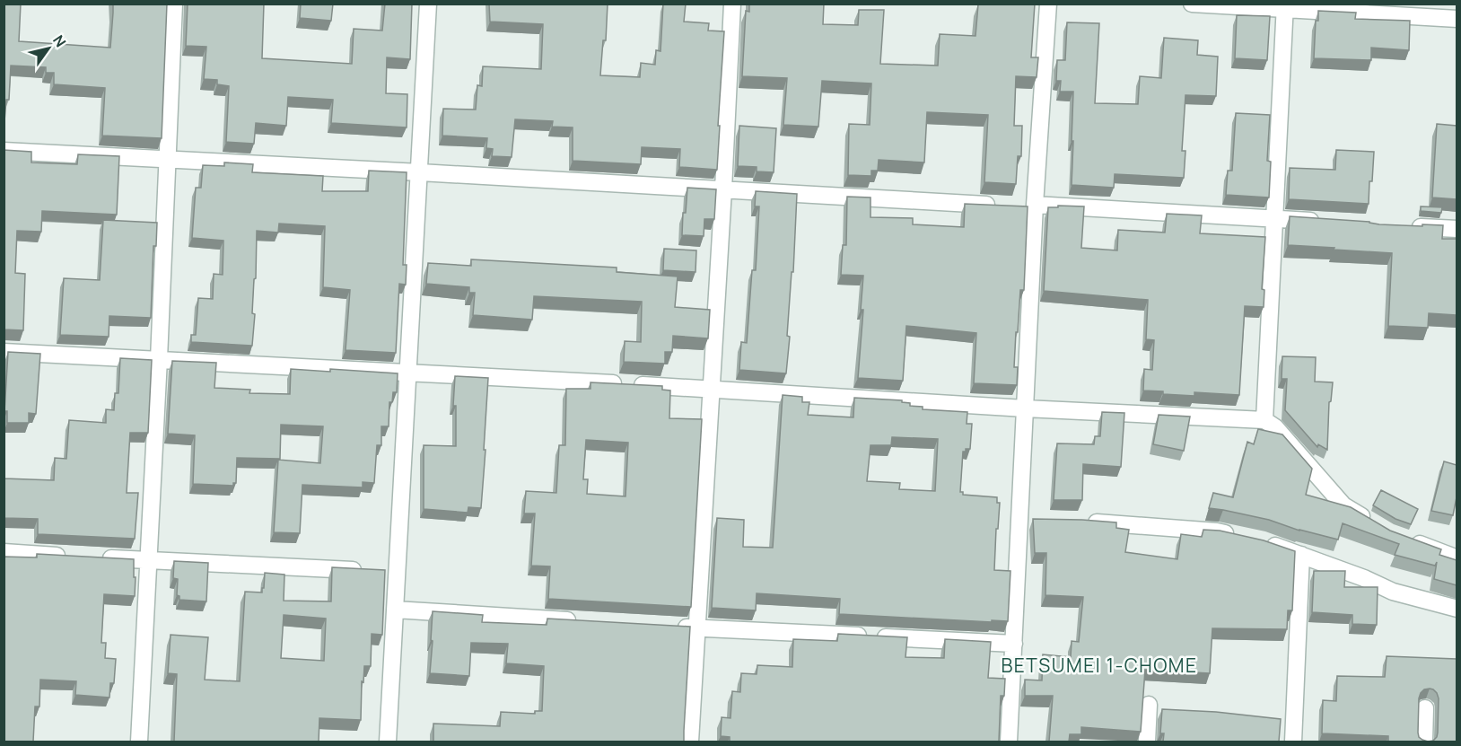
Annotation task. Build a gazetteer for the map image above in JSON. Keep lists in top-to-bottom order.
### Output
{
  "districts": ["BETSUMEI 1-CHOME"],
  "north": "top right"
}
